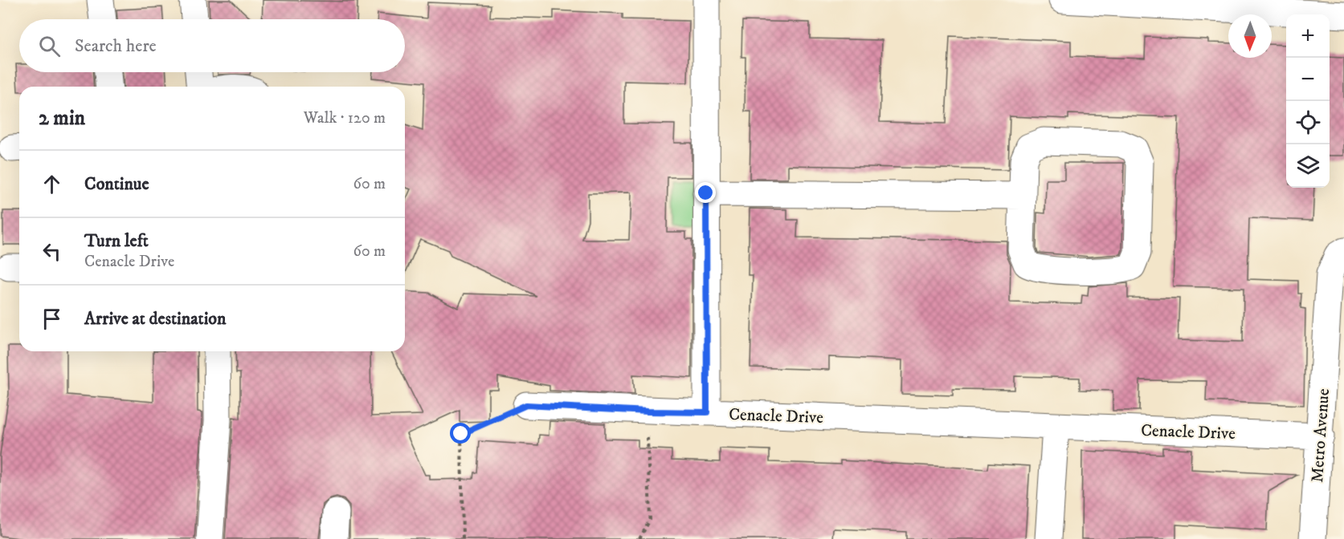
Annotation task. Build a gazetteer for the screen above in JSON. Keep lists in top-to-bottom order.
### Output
{
  "streets": {
    "street": ["Cenacle Drive", "Metro Avenue"]
  },
  "crossings": [
    ["Cenacle Drive", "Metro Avenue"]
  ],
  "north": "bottom",
  "page": {
    "map_buttons": ["+", "−"],
    "search": "Search here",
    "heading": ["2 min", "Walk · 120 m"],
    "list": [
      ["Continue", "60 m"],
      ["Turn left", "Cenacle Drive", "60 m"],
      "Arrive at destination"
    ]
  }
}
